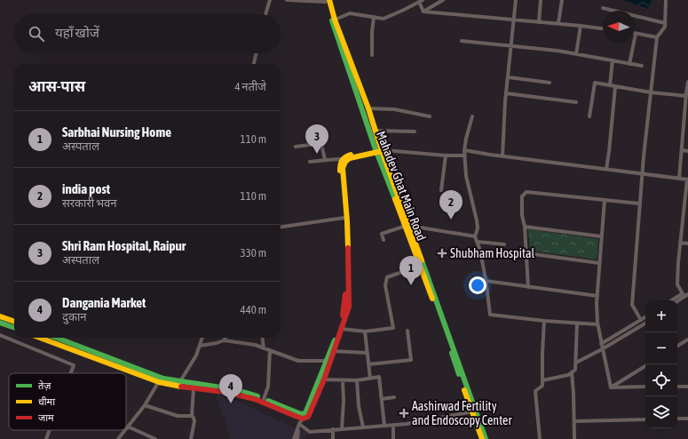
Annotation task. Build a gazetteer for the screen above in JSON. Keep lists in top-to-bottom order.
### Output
{
  "streets": {
    "street": ["Mahadev Ghat Main Road"]
  },
  "places": {
    "health": ["Shubham Hospital", "Aashirwad Fertility and Endoscopy Center"]
  },
  "legend": ["तेज़", "धीमा", "जाम"],
  "north": "left",
  "page": {
    "search": "यहाँ खोजें",
    "heading": ["आस-पास", "4 नतीजे"],
    "list": [
      {
        "mark": "1",
        "name": "Sarbhai Nursing Home",
        "note": "अस्पताल",
        "value": "110 m"
      },
      {
        "mark": "2",
        "name": "india post",
        "note": "सरकारी भवन",
        "value": "110 m"
      },
      {
        "mark": "3",
        "name": "Shri Ram Hospital, Raipur",
        "note": "अस्पताल",
        "value": "330 m"
      },
      {
        "mark": "4",
        "name": "Dangania Market",
        "note": "दुकान",
        "value": "440 m"
      }
    ],
    "pins": [
      "3",
      "2",
      "1",
      "4"
    ],
    "map_buttons": ["+", "−"]
  }
}
